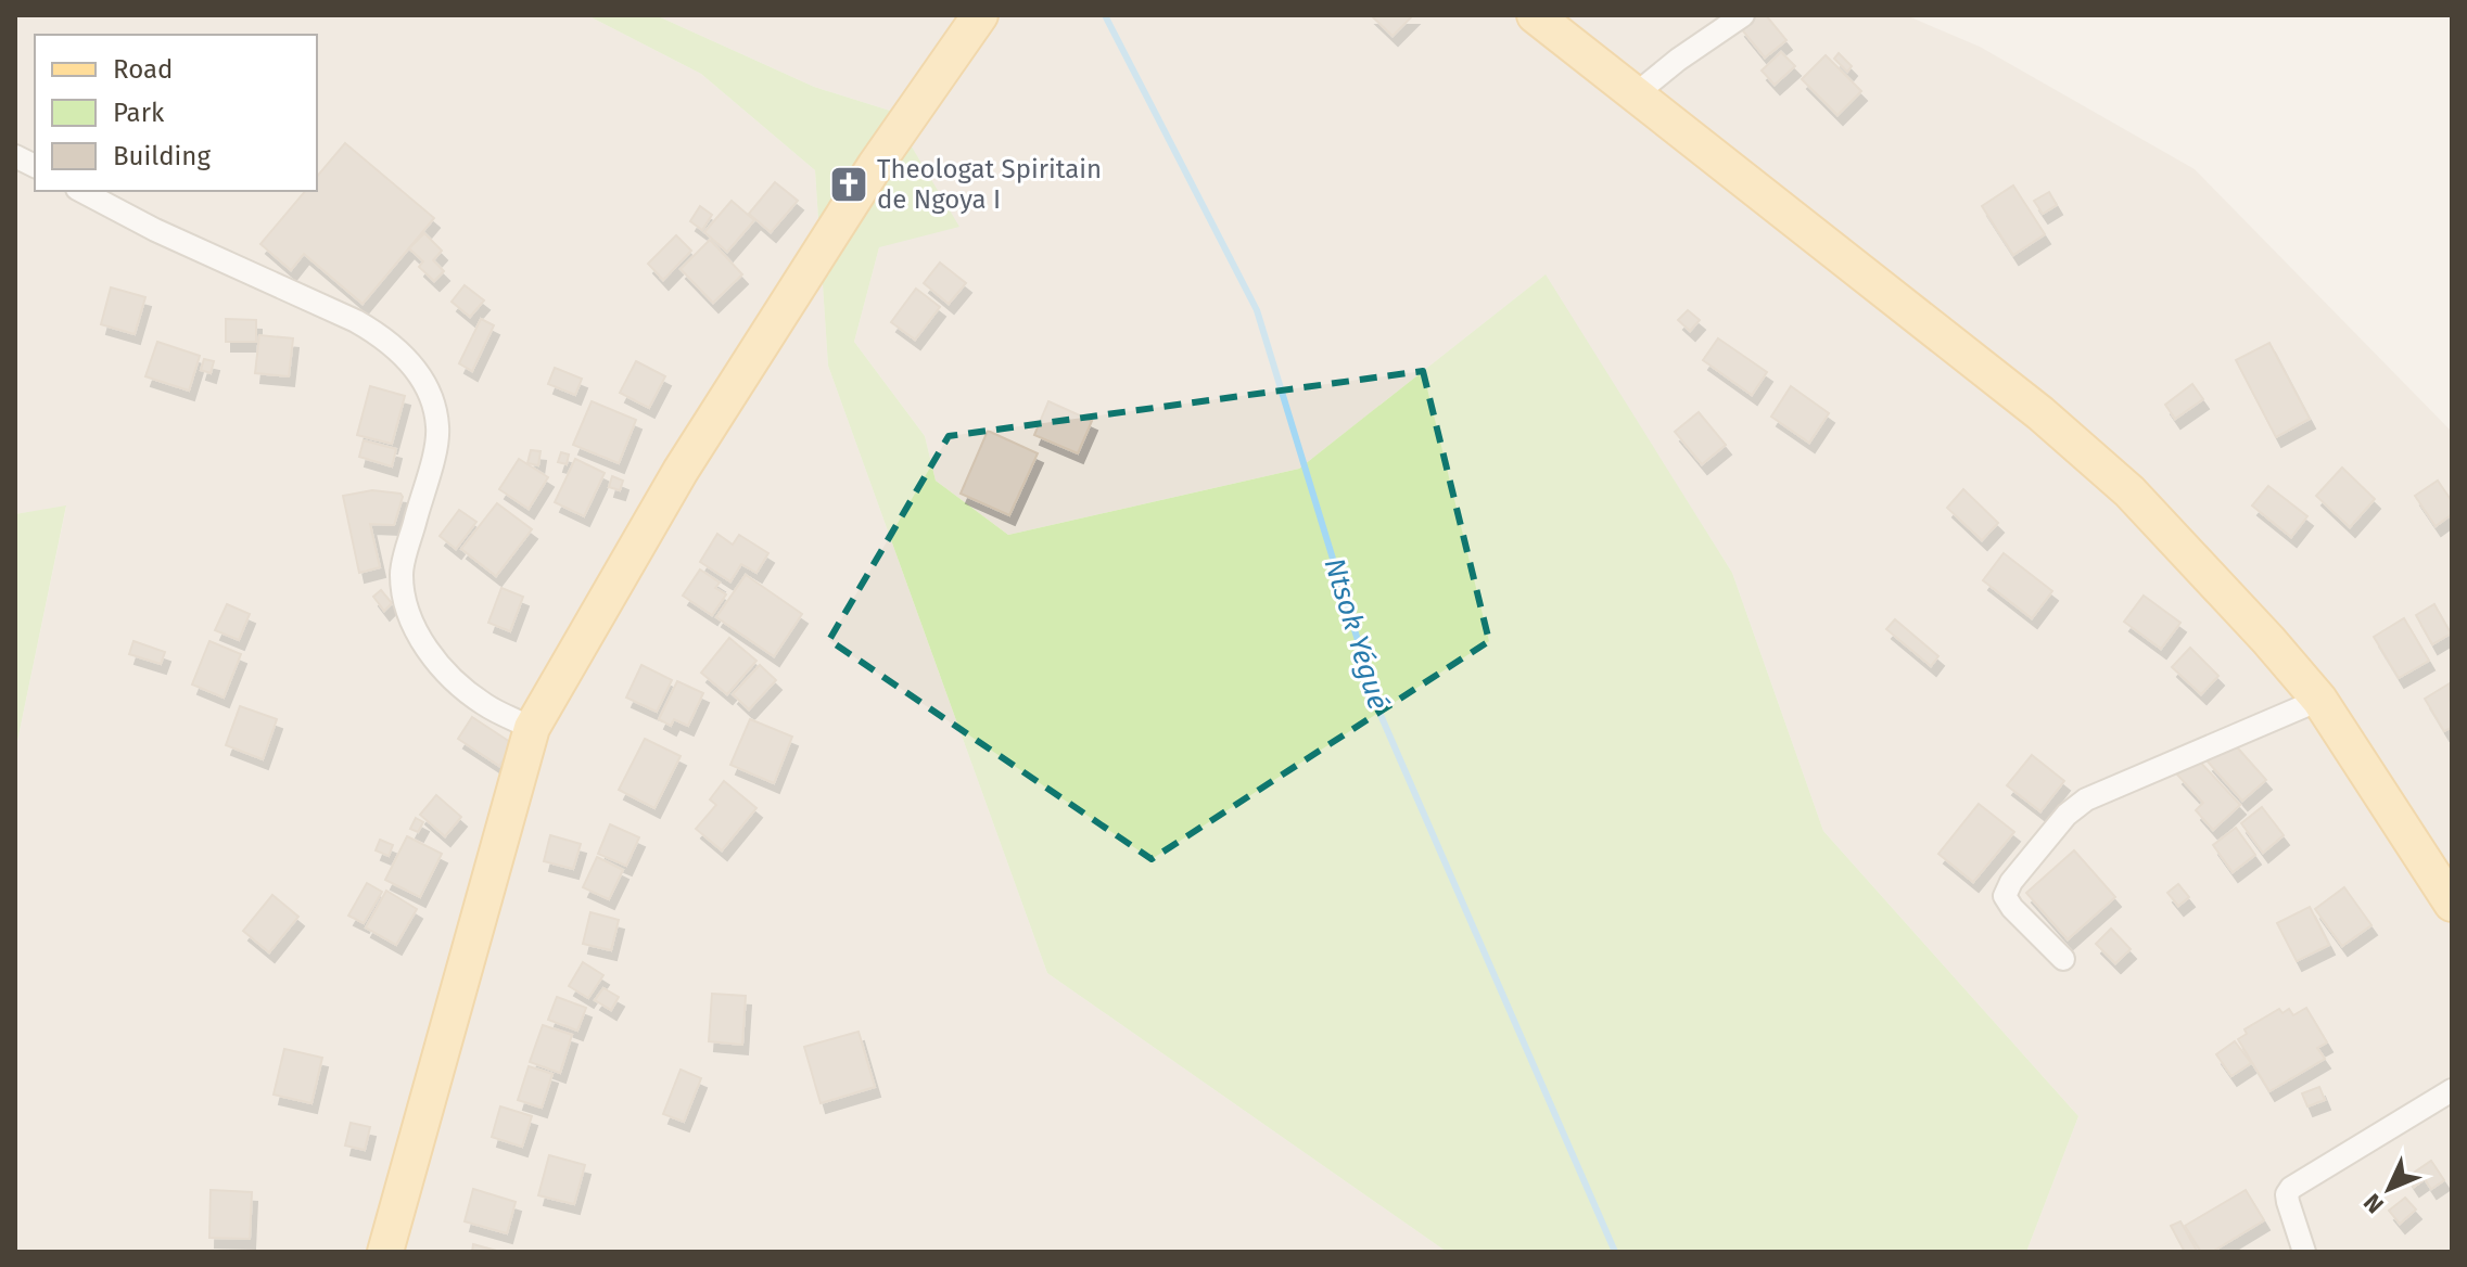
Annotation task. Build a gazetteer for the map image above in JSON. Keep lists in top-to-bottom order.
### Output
{
  "water": ["Ntsok Yégué"],
  "places": {
    "church": ["Theologat Spiritain de Ngoya I"]
  },
  "legend": ["Road", "Park", "Building"],
  "north": "bottom left"
}
